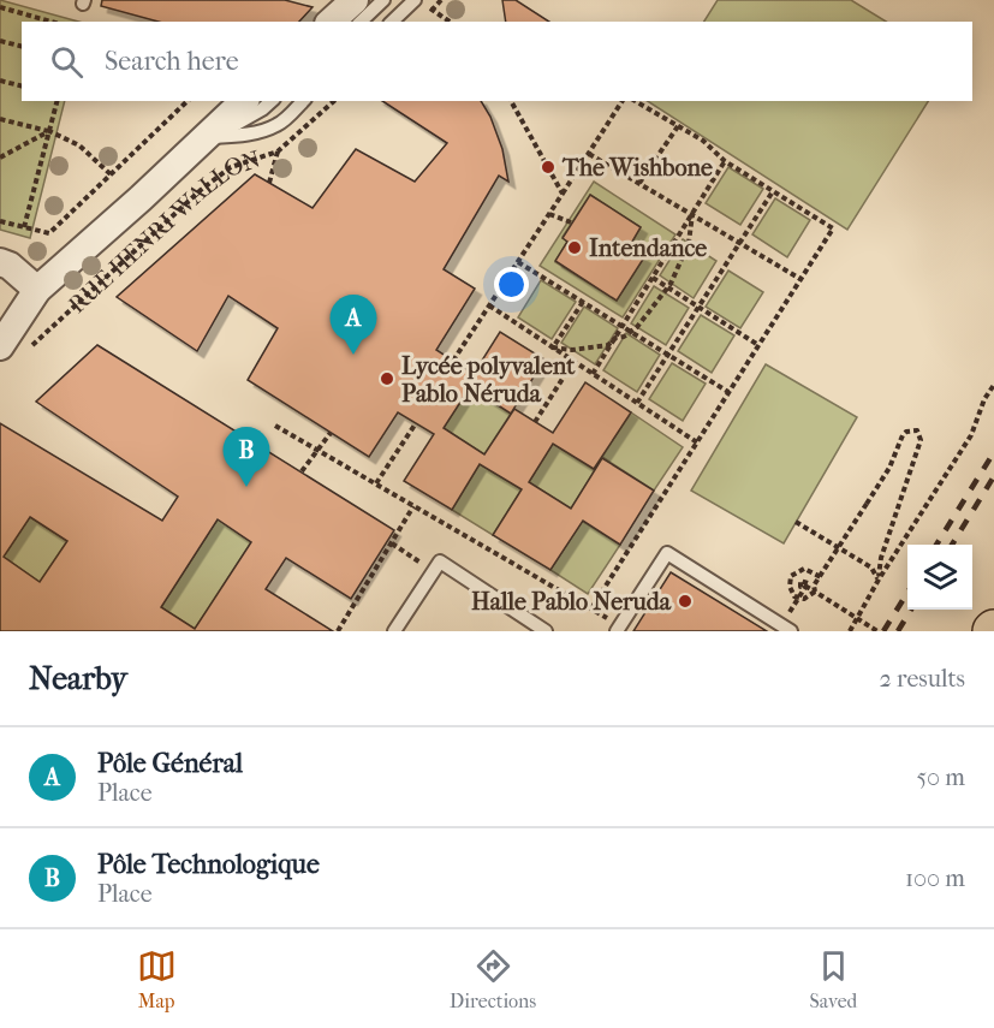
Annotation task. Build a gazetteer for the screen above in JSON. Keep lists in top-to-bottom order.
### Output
{
  "streets": {
    "street": ["RUE HENRI WALLON"]
  },
  "places": [
    "The Wishbone",
    "Intendance",
    "Lycée polyvalent Pablo Néruda",
    "Halle Pablo Neruda"
  ],
  "page": {
    "search": "Search here",
    "pins": ["A", "B"],
    "heading": ["Nearby", "2 results"],
    "list": [
      {
        "mark": "A",
        "name": "Pôle Général",
        "note": "Place",
        "value": "50 m"
      },
      {
        "mark": "B",
        "name": "Pôle Technologique",
        "note": "Place",
        "value": "100 m"
      }
    ],
    "nav": ["Map", "Directions", "Saved"]
  }
}
